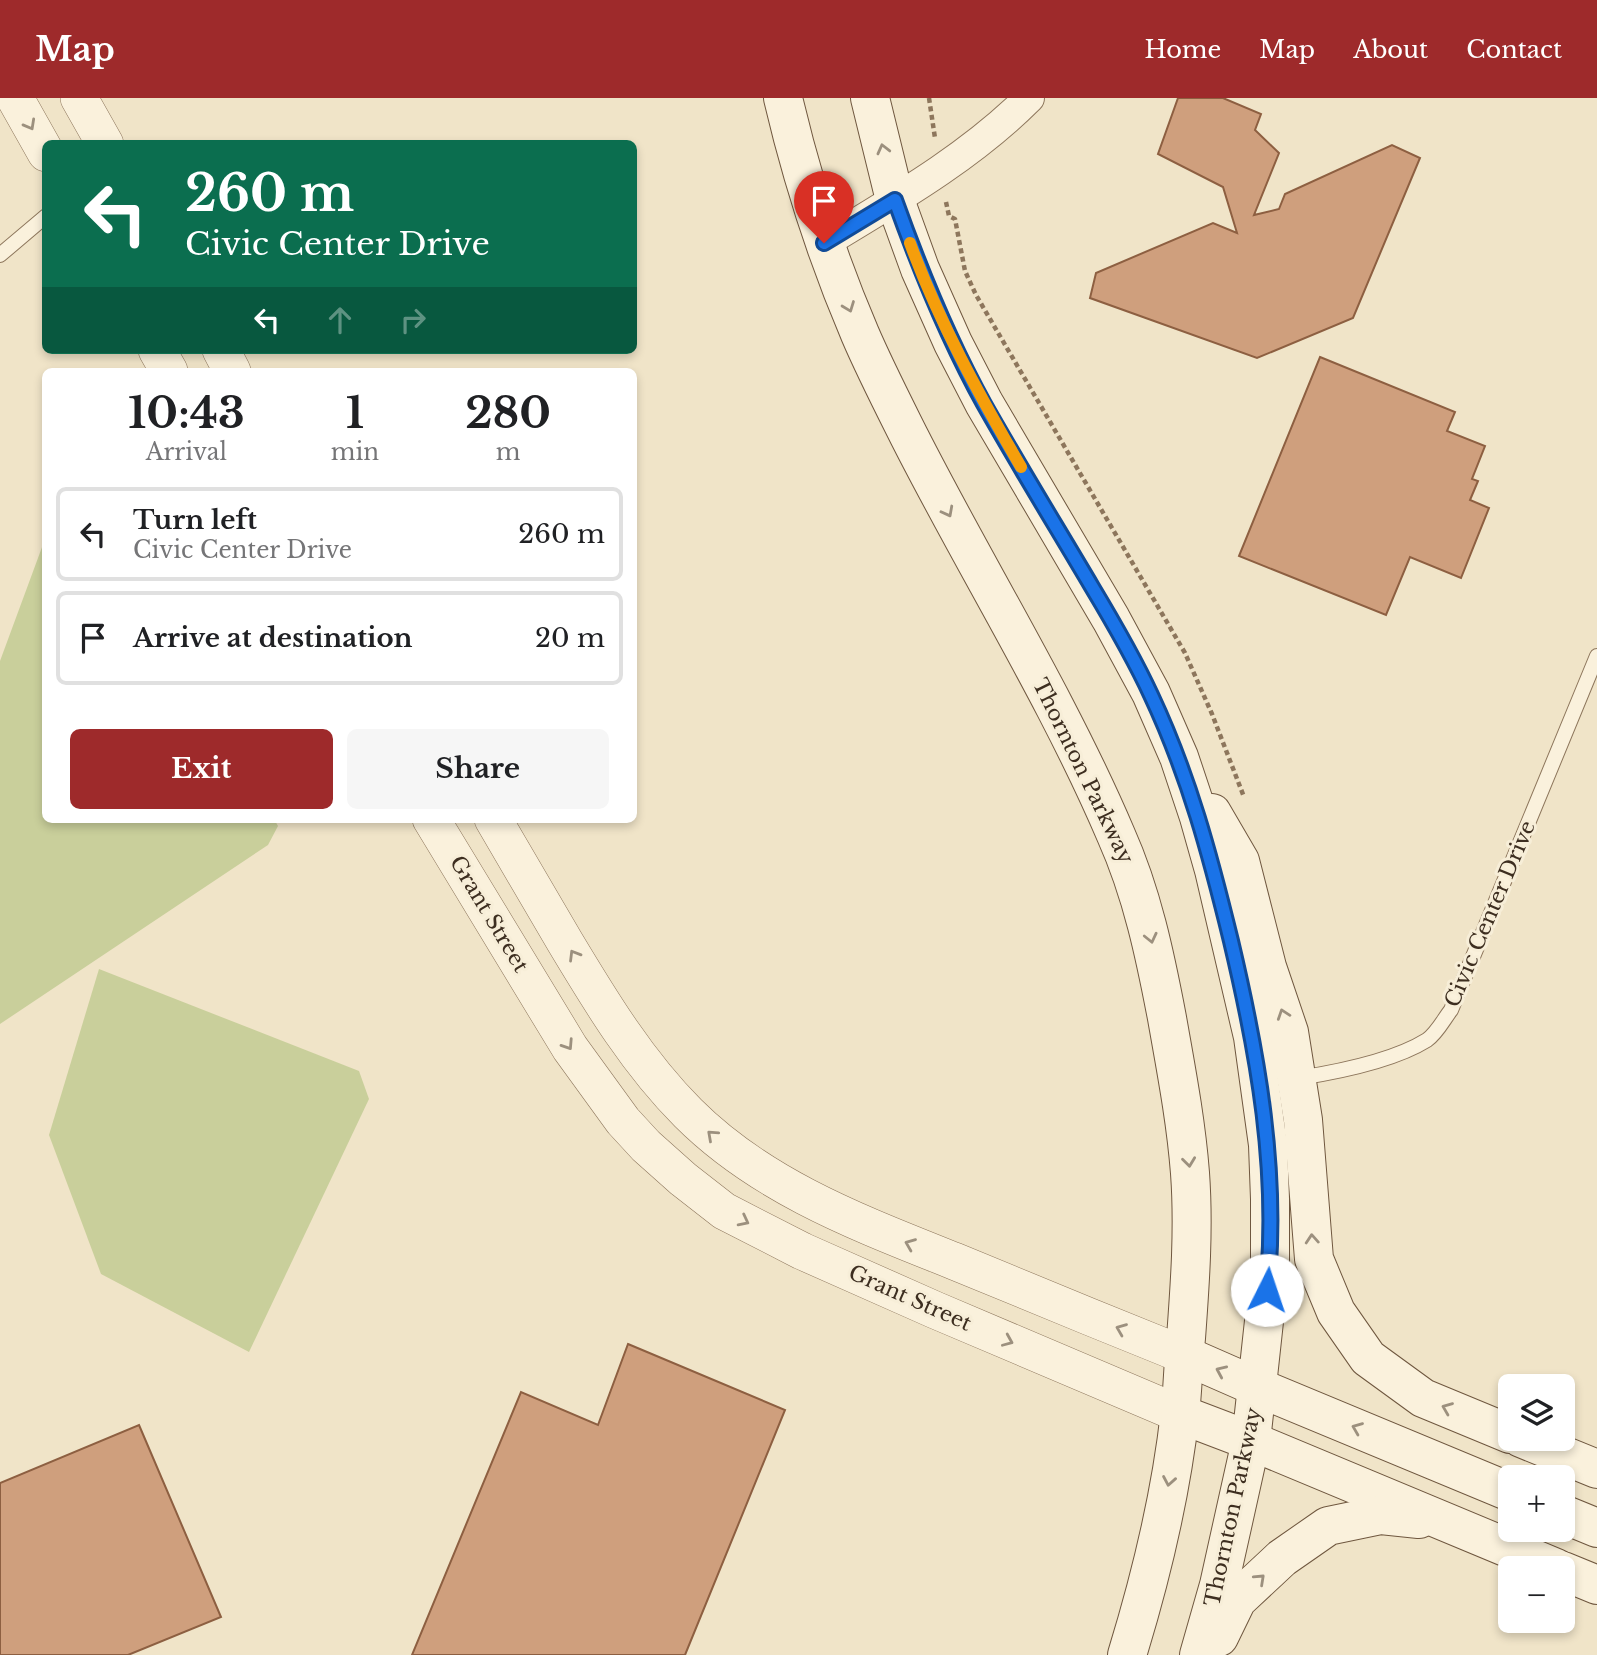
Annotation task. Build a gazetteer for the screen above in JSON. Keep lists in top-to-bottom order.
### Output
{
  "streets": {
    "main road": ["Thornton Parkway", "Grant Street"],
    "lane": ["Civic Center Drive"]
  },
  "crossings": [
    ["Thornton Parkway", "Grant Street"]
  ],
  "page": {
    "header": "Map",
    "nav": [
      "Home",
      "Map",
      "About",
      "Contact"
    ],
    "turn": ["260 m", "Civic Center Drive"],
    "eta": [
      "10:43",
      "Arrival",
      "1",
      "min",
      "280",
      "m"
    ],
    "list": [
      {
        "name": "Turn left",
        "note": "Civic Center Drive",
        "value": "260 m"
      },
      {
        "name": "Arrive at destination",
        "value": "20 m"
      }
    ],
    "buttons": ["Exit", "Share"],
    "map_buttons": ["+", "−"]
  }
}
